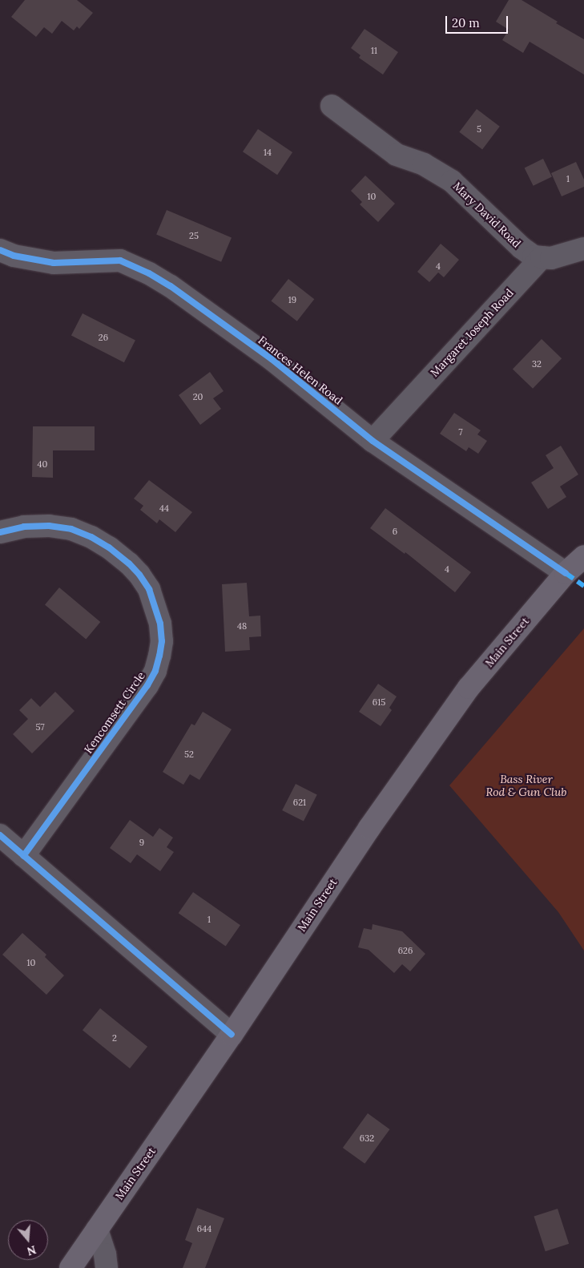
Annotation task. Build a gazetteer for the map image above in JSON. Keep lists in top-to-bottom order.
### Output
{
  "streets": {
    "main road": ["Main Street"],
    "street": [
      "Mary David Road",
      "Margaret Joseph Road",
      "Frances Helen Road",
      "Kencomsett Circle"
    ]
  },
  "crossings": [
    ["Mary David Road", "Margaret Joseph Road"],
    ["Margaret Joseph Road", "Frances Helen Road"],
    ["Frances Helen Road", "Main Street"]
  ],
  "parks": ["Bass River Rod & Gun Club"],
  "house_numbers": [
    "11",
    "5",
    "14",
    "1",
    "10",
    "25",
    "4",
    "19",
    "26",
    "32",
    "20",
    "7",
    "40",
    "44",
    "6",
    "4",
    "48",
    "615",
    "57",
    "52",
    "621",
    "9",
    "1",
    "626",
    "10",
    "2",
    "632",
    "644"
  ],
  "scale_bar": "20 m",
  "north": "bottom"
}
